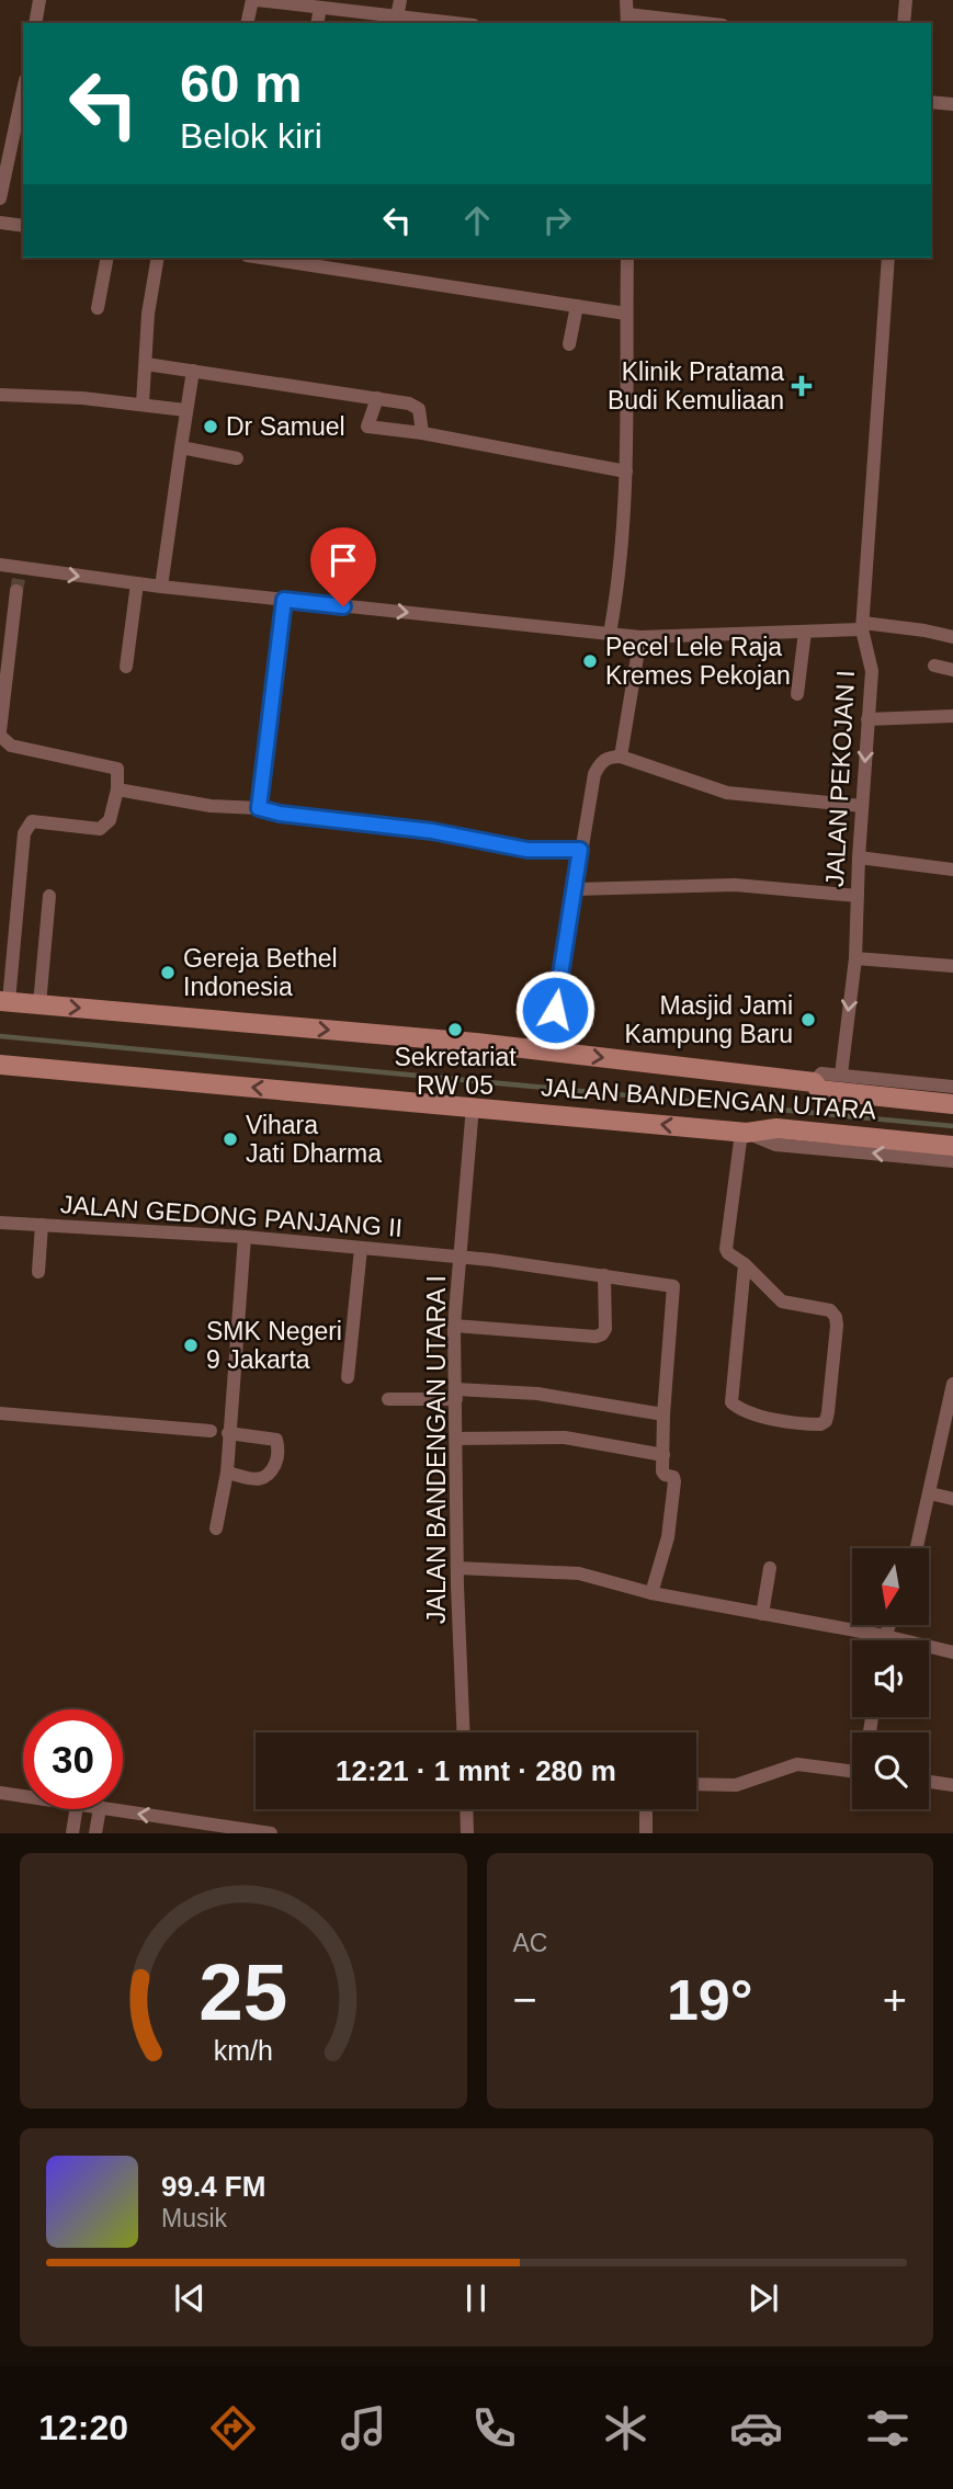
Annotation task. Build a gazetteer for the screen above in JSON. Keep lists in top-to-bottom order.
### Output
{
  "streets": {
    "main road": ["JALAN BANDENGAN UTARA"],
    "street": ["JALAN PEKOJAN I", "JALAN GEDONG PANJANG II", "JALAN BANDENGAN UTARA I"]
  },
  "crossings": [
    ["JALAN BANDENGAN UTARA", "JALAN BANDENGAN UTARA I"],
    ["JALAN GEDONG PANJANG II", "JALAN BANDENGAN UTARA I"]
  ],
  "places": {
    "health": ["Klinik Pratama Budi Kemuliaan"],
    "other": [
      "Dr Samuel",
      "Pecel Lele Raja Kremes Pekojan",
      "Gereja Bethel Indonesia",
      "Masjid Jami Kampung Baru",
      "Sekretariat RW 05",
      "Vihara Jati Dharma",
      "SMK Negeri 9 Jakarta"
    ]
  },
  "north": "bottom",
  "page": {
    "turn": ["60 m", "Belok kiri"],
    "limit": "30",
    "trip": "12:21 · 1 mnt · 280 m",
    "tile": "AC",
    "heat": ["−", "19°", "+"],
    "song": ["99.4 FM", "Musik"],
    "tabs": "12:20",
    "gauge": ["25", "km/h"]
  }
}
